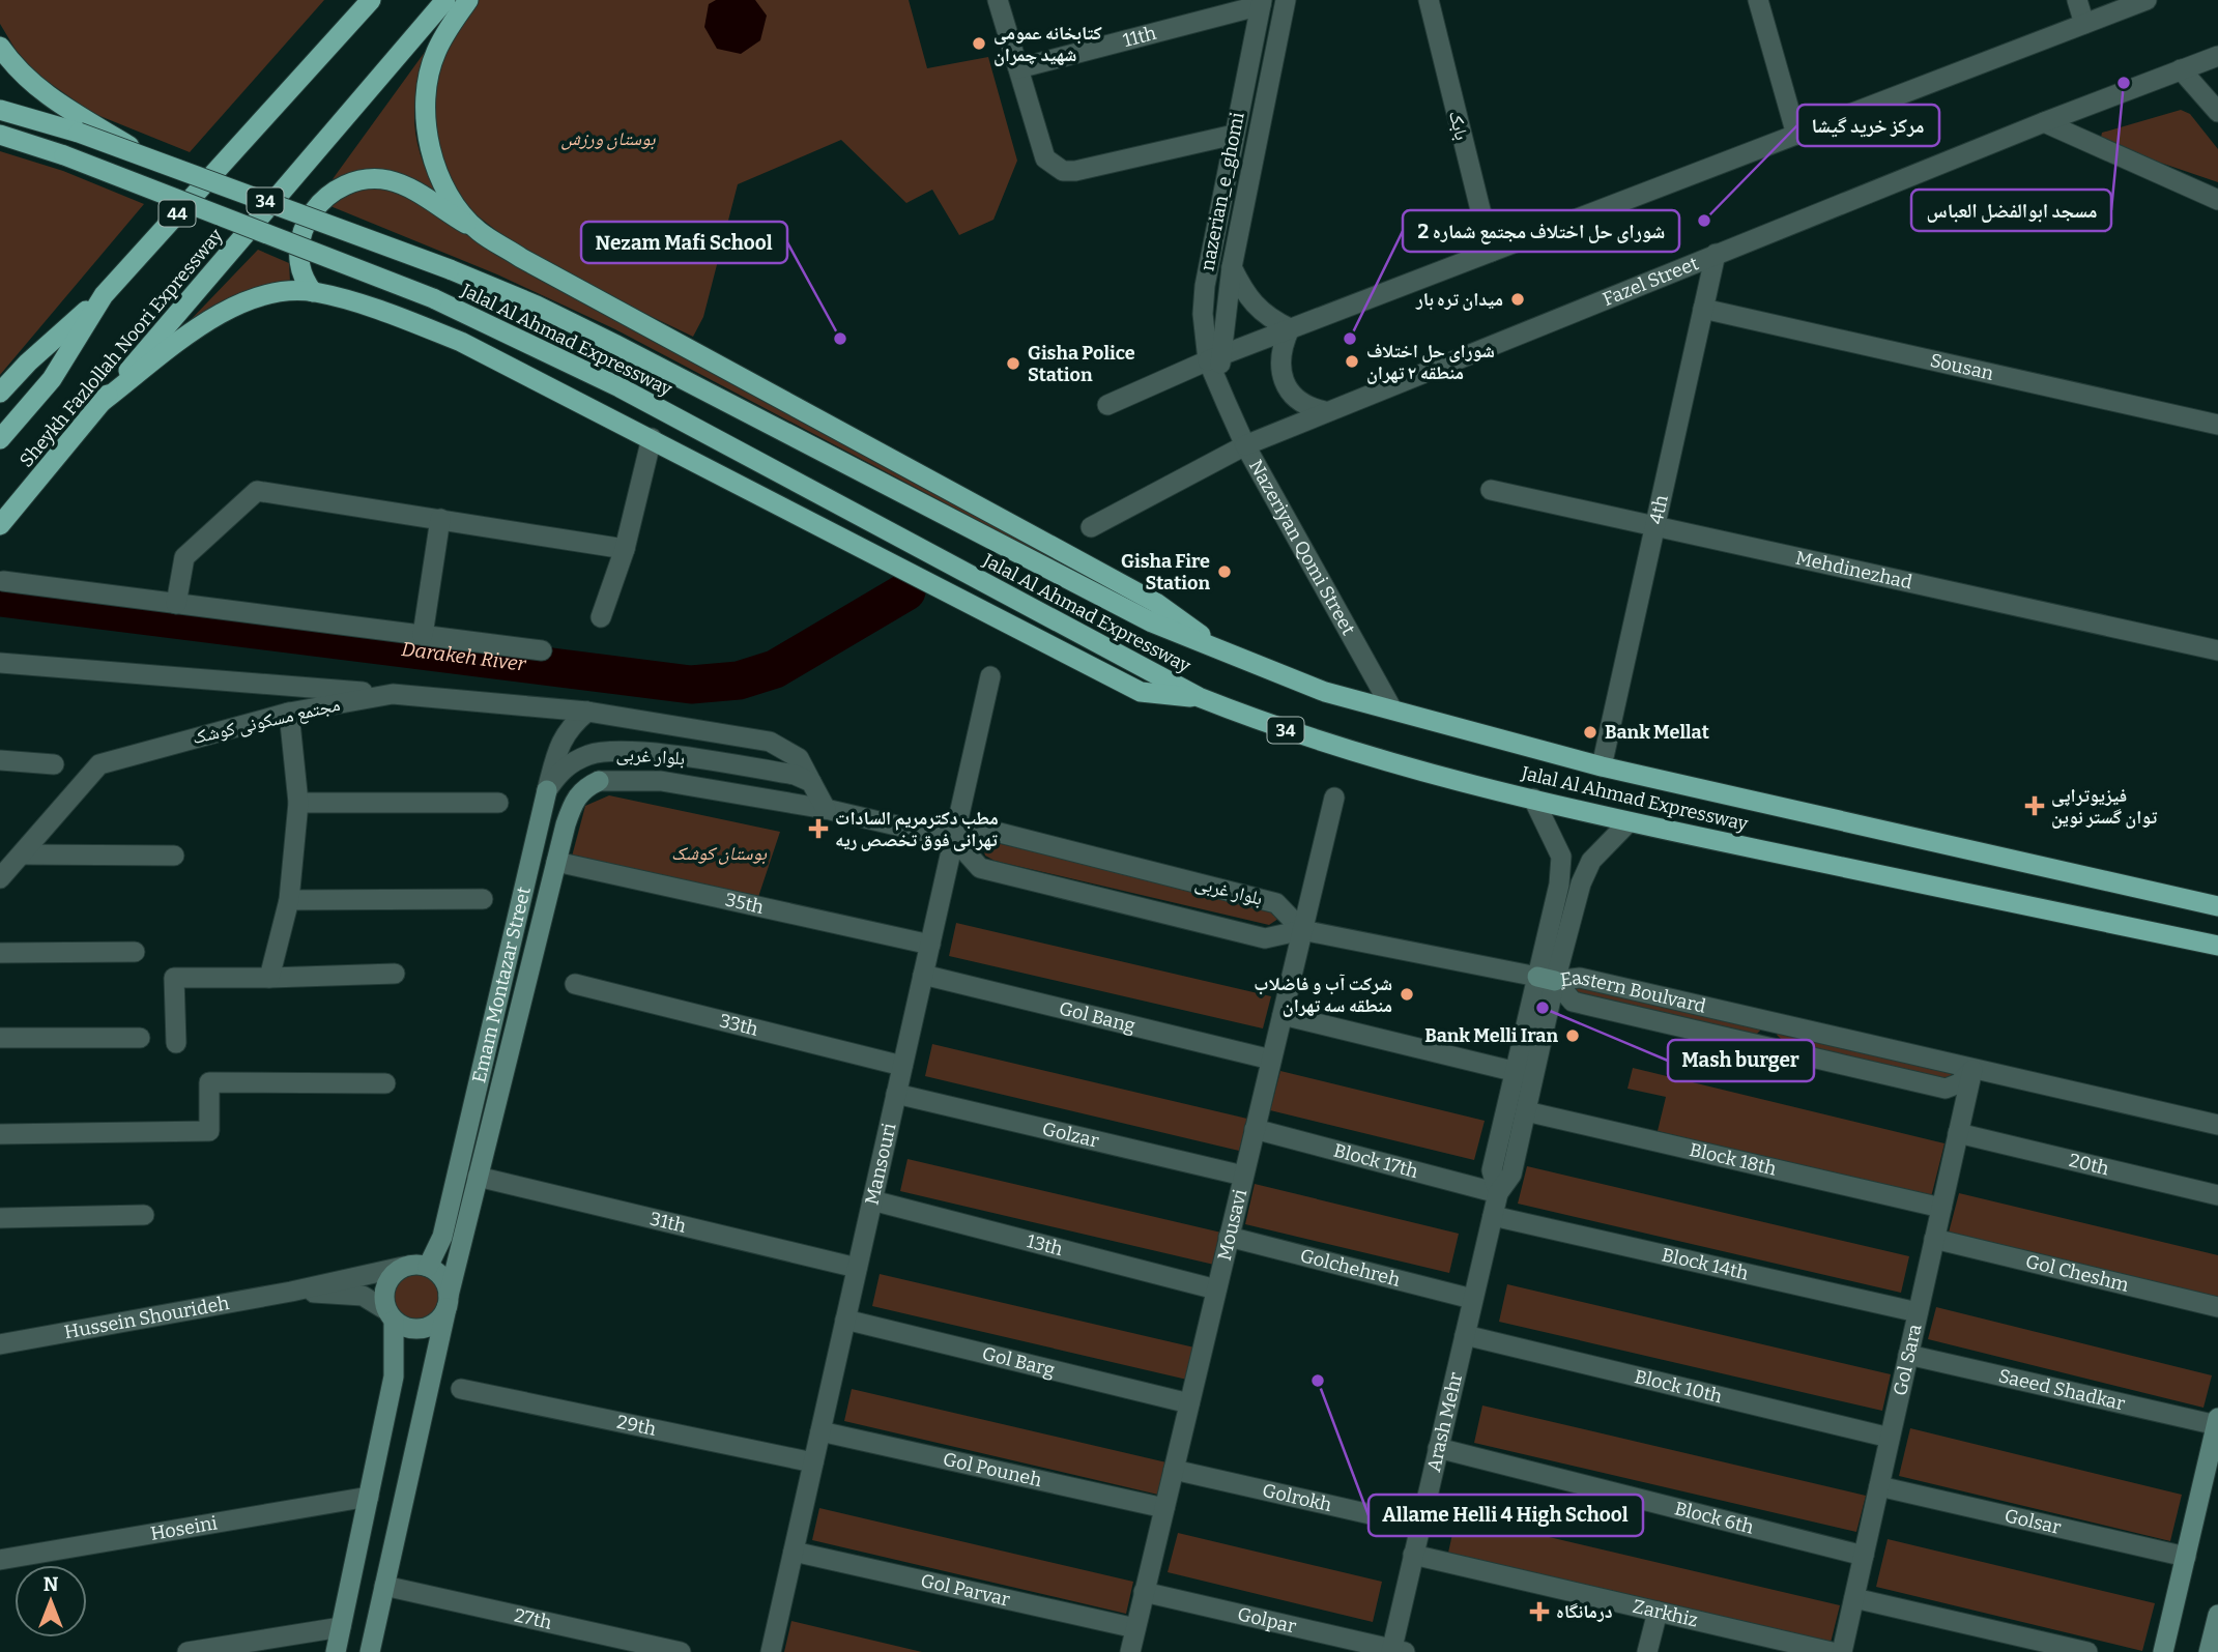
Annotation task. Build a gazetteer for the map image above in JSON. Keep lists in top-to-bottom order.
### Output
{
  "streets": {
    "highway": [
      "34",
      "44",
      "Jalal Al Ahmad Expressway",
      "Sheykh Fazlollah Noori Expressway"
    ],
    "main road": ["Emam Montazar Street"],
    "street": [
      "11th",
      "بابک",
      "nazerian_e_ghomi",
      "Fazel Street",
      "Sousan",
      "4th",
      "Nazeriyan Qomi Street",
      "Mehdinezhad",
      "مجتمع مسکونی کوشک",
      "بلوار غربی",
      "35th",
      "ٍEastern Boulvard",
      "Gol Bang",
      "33th",
      "Golzar",
      "Block 18th",
      "Block 17th",
      "Mansouri",
      "20th",
      "31th",
      "Mousavi",
      "13th",
      "Block 14th",
      "Golchehreh",
      "Gol Cheshm",
      "Hussein Shourideh",
      "Gol Barg",
      "Gol Sara",
      "Block 10th",
      "Saeed Shadkar",
      "Arash Mehr",
      "29th",
      "Gol Pouneh",
      "Golrokh",
      "Block 6th",
      "Golsar",
      "Hoseini",
      "Gol Parvar",
      "Zarkhiz",
      "27th",
      "Golpar"
    ]
  },
  "crossings": [
    ["11th", "nazerian_e_ghomi"],
    ["nazerian_e_ghomi", "Nazeriyan Qomi Street"],
    ["Fazel Street", "4th"],
    ["Fazel Street", "Nazeriyan Qomi Street"],
    ["Jalal Al Ahmad Expressway", "4th"],
    ["Jalal Al Ahmad Expressway", "Nazeriyan Qomi Street"],
    ["Jalal Al Ahmad Expressway", "Arash Mehr"],
    ["Sousan", "4th"],
    ["4th", "Mehdinezhad"],
    ["مجتمع مسکونی کوشک", "بلوار غربی"],
    ["مجتمع مسکونی کوشک", "Emam Montazar Street"],
    ["بلوار غربی", "Emam Montazar Street"],
    ["بلوار غربی", "ٍEastern Boulvard"],
    ["بلوار غربی", "Mansouri"],
    ["بلوار غربی", "Mousavi"],
    ["35th", "Emam Montazar Street"],
    ["35th", "Mansouri"],
    ["Emam Montazar Street", "31th"],
    ["Emam Montazar Street", "Hussein Shourideh"],
    ["Emam Montazar Street", "27th"],
    ["ٍEastern Boulvard", "Mousavi"],
    ["ٍEastern Boulvard", "Gol Sara"],
    ["ٍEastern Boulvard", "Arash Mehr"],
    ["Gol Bang", "Mansouri"],
    ["Gol Bang", "Mousavi"],
    ["33th", "Mansouri"],
    ["Golzar", "Mansouri"],
    ["Golzar", "Mousavi"],
    ["Block 18th", "Gol Sara"],
    ["Block 18th", "Arash Mehr"],
    ["Block 17th", "Mousavi"],
    ["Block 17th", "Arash Mehr"],
    ["Mansouri", "31th"],
    ["Mansouri", "13th"],
    ["Mansouri", "Gol Barg"],
    ["Mansouri", "29th"],
    ["Mansouri", "Gol Pouneh"],
    ["Mansouri", "Gol Parvar"],
    ["20th", "Gol Sara"],
    ["Mousavi", "13th"],
    ["Mousavi", "Golchehreh"],
    ["Mousavi", "Gol Barg"],
    ["Mousavi", "Gol Pouneh"],
    ["Mousavi", "Golrokh"],
    ["Mousavi", "Gol Parvar"],
    ["Mousavi", "Golpar"],
    ["Block 14th", "Gol Sara"],
    ["Block 14th", "Arash Mehr"],
    ["Golchehreh", "Arash Mehr"],
    ["Gol Cheshm", "Gol Sara"],
    ["Gol Sara", "Block 10th"],
    ["Gol Sara", "Saeed Shadkar"],
    ["Gol Sara", "Block 6th"],
    ["Gol Sara", "Golsar"],
    ["Block 10th", "Arash Mehr"],
    ["Arash Mehr", "Golrokh"],
    ["Arash Mehr", "Block 6th"],
    ["Arash Mehr", "Zarkhiz"],
    ["Arash Mehr", "Golpar"]
  ],
  "water": ["Darakeh River"],
  "parks": ["بوستان ورزش", "بوستان کوشک"],
  "places": {
    "other": [
      "کتابخانه عمومی شهید چمران",
      "مسجد ابوالفضل العباس",
      "مرکز خرید گیشا",
      "میدان تره بار",
      "Nezam Mafi School",
      "شورای حل اختلاف مجتمع شماره 2",
      "شورای حل اختلاف منطقه ۲ تهران",
      "Gisha Police Station",
      "Gisha Fire Station",
      "Bank Mellat",
      "شرکت آب و فاضلاب منطقه سه تهران",
      "Mash burger",
      "Bank Melli Iran",
      "Allame Helli 4 High School"
    ],
    "health": ["فیزیوتراپی توان گستر نوین", "مطب دكترمريم السادات تهرانی فوق تخصص ریه", "درمانگاه"]
  },
  "north": "top"
}
